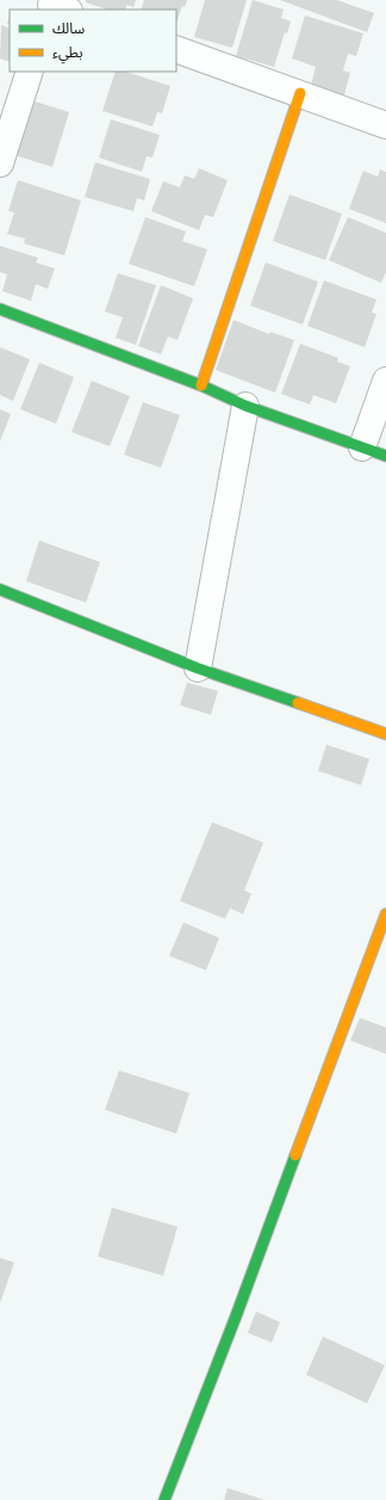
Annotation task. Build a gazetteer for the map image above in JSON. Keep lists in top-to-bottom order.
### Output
{
  "legend": ["سالك", "بطيء"]
}
